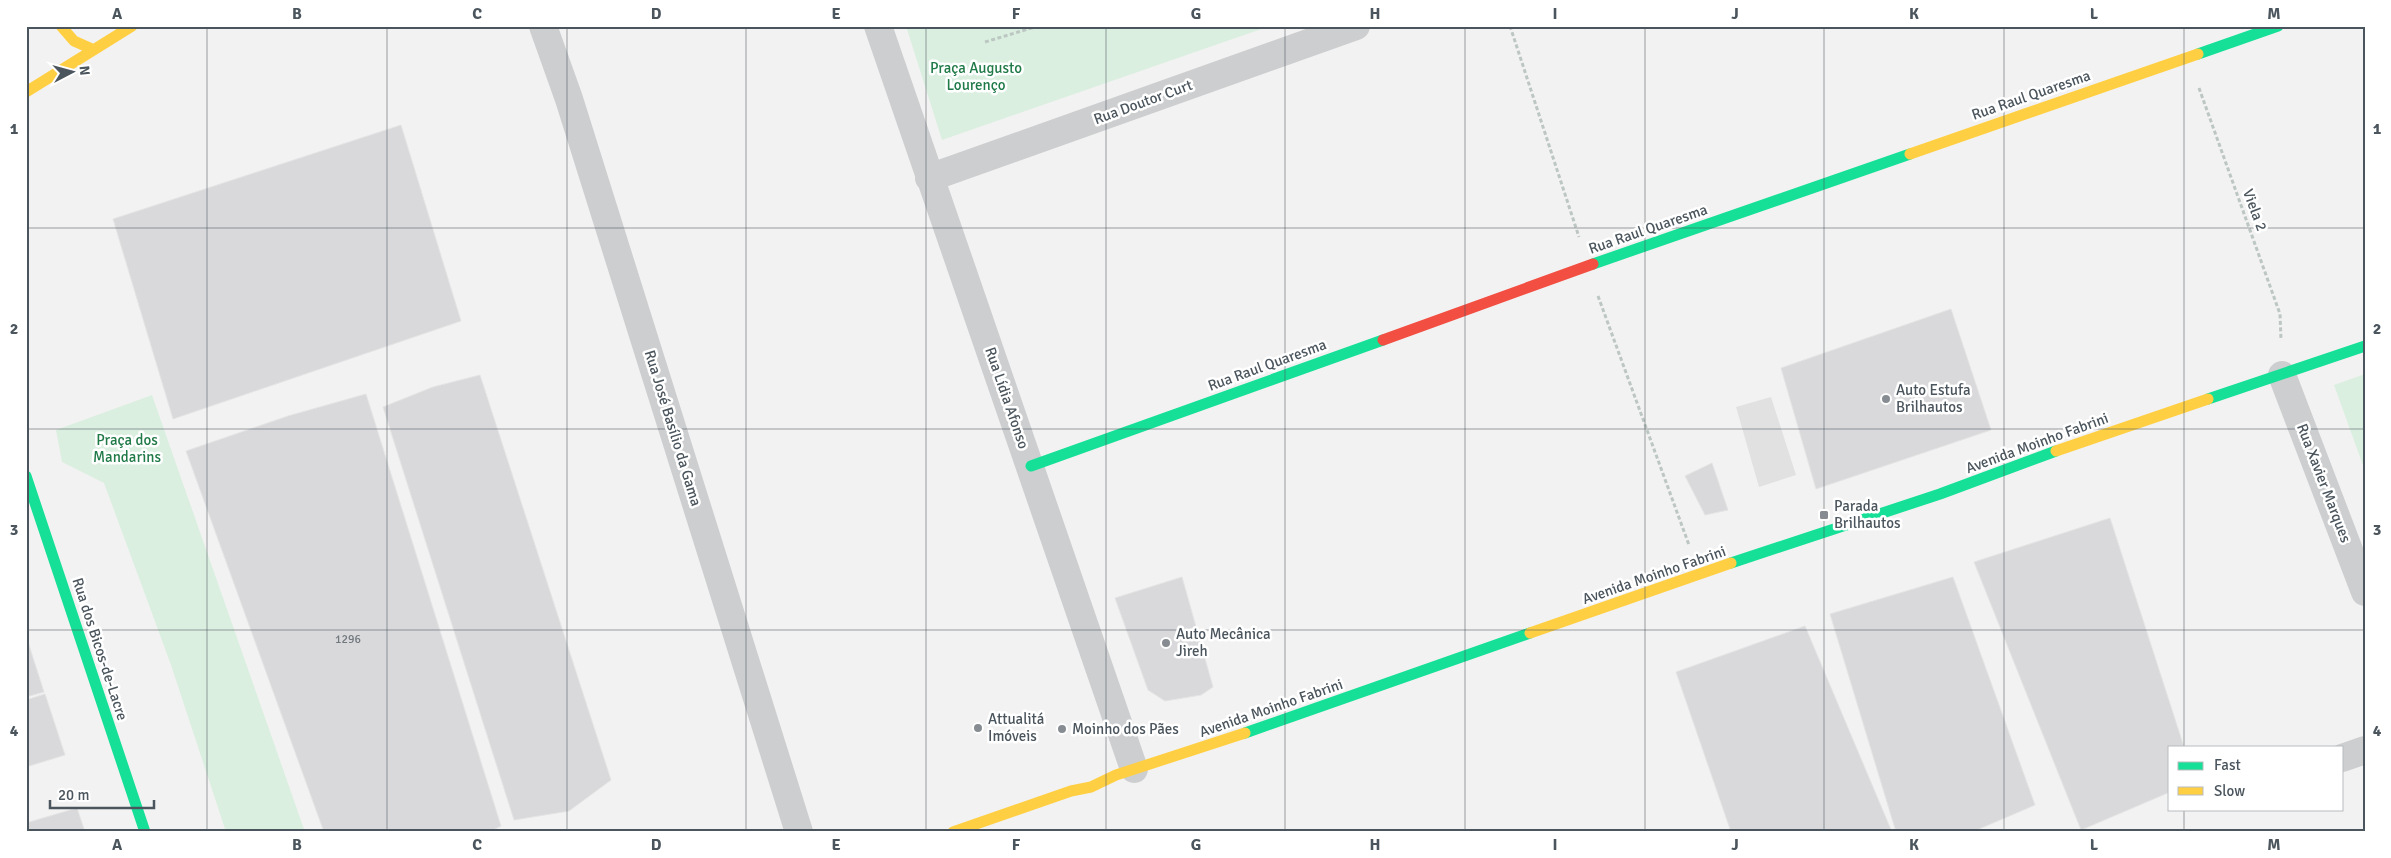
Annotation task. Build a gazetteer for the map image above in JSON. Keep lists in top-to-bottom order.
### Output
{
  "streets": {
    "street": [
      "Rua Raul Quaresma",
      "Rua Doutor Curt",
      "Rua Lídia Afonso",
      "Rua José Basílio da Gama",
      "Avenida Moinho Fabrini",
      "Rua Xavier Marques",
      "Rua dos Bicos-de-Lacre"
    ],
    "path": ["Viela 2"]
  },
  "crossings": [
    ["Rua Raul Quaresma", "Viela 2"],
    ["Rua Raul Quaresma", "Rua Lídia Afonso"],
    ["Rua Doutor Curt", "Rua Lídia Afonso"],
    ["Viela 2", "Avenida Moinho Fabrini"],
    ["Viela 2", "Rua Xavier Marques"],
    ["Rua Lídia Afonso", "Avenida Moinho Fabrini"],
    ["Avenida Moinho Fabrini", "Rua Xavier Marques"]
  ],
  "parks": ["Praça Augusto Lourenço", "Praça dos Mandarins"],
  "places": {
    "other": [
      "Auto Estufa Brilhautos",
      "Auto Mecânica Jireh",
      "Attualitá Imóveis",
      "Moinho dos Pães"
    ],
    "transit": ["Parada Brilhautos"]
  },
  "house_numbers": ["1296"],
  "legend": ["Fast", "Slow"],
  "scale_bar": "20 m",
  "north": "right",
  "grid": {
    "columns": [
      "A",
      "B",
      "C",
      "D",
      "E",
      "F",
      "G",
      "H",
      "I",
      "J",
      "K",
      "L",
      "M"
    ],
    "rows": [
      "1",
      "2",
      "3",
      "4"
    ]
  }
}
